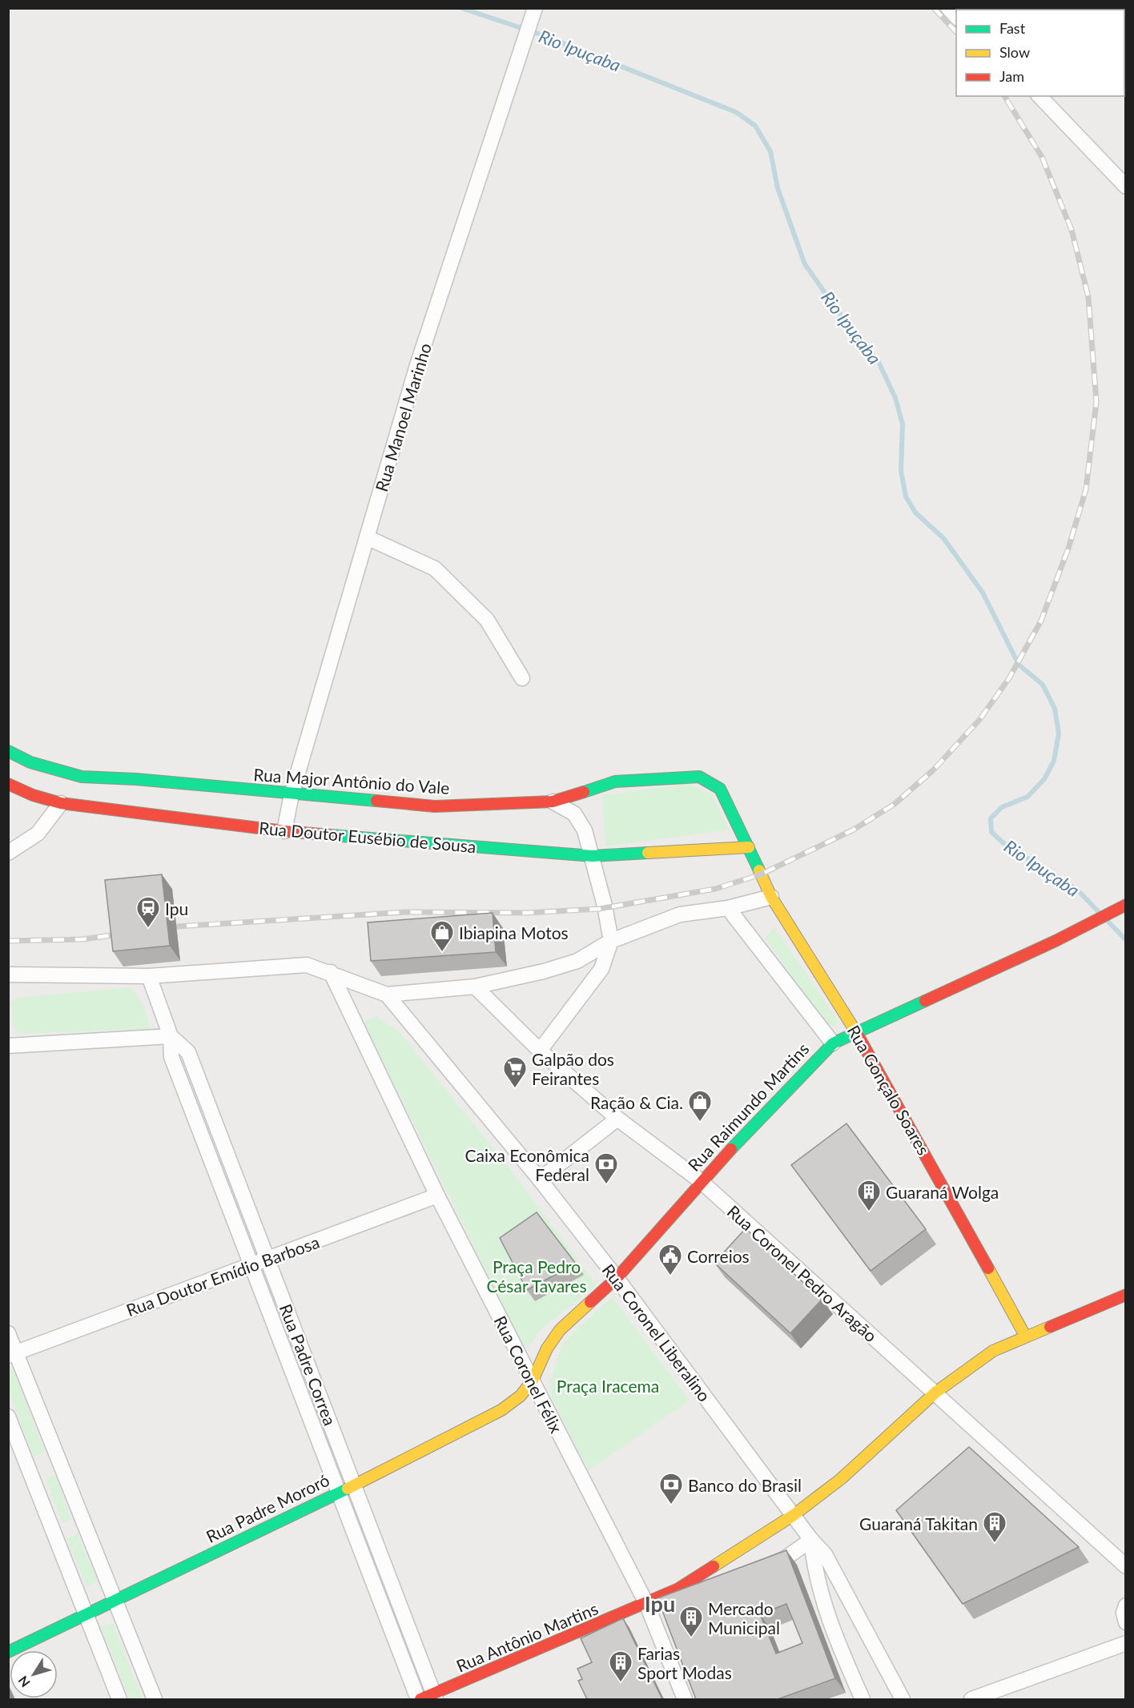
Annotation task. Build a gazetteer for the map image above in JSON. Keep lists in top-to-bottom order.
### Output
{
  "streets": {
    "main road": [
      "Rua Major Antônio do Vale",
      "Rua Doutor Eusébio de Sousa",
      "Rua Gonçalo Soares",
      "Rua Raimundo Martins",
      "Rua Padre Mororó",
      "Rua Antônio Martins"
    ],
    "street": [
      "Rua Manoel Marinho",
      "Rua Coronel Pedro Aragão",
      "Rua Doutor Emídio Barbosa",
      "Rua Coronel Liberalino",
      "Rua Padre Correa",
      "Rua Coronel Félix"
    ]
  },
  "crossings": [
    ["Rua Manoel Marinho", "Rua Major Antônio do Vale"],
    ["Rua Manoel Marinho", "Rua Doutor Eusébio de Sousa"],
    ["Rua Major Antônio do Vale", "Rua Doutor Eusébio de Sousa"],
    ["Rua Major Antônio do Vale", "Rua Gonçalo Soares"],
    ["Rua Doutor Eusébio de Sousa", "Rua Gonçalo Soares"],
    ["Rua Gonçalo Soares", "Rua Raimundo Martins"],
    ["Rua Gonçalo Soares", "Rua Antônio Martins"],
    ["Rua Raimundo Martins", "Rua Coronel Pedro Aragão"],
    ["Rua Raimundo Martins", "Rua Coronel Liberalino"],
    ["Rua Raimundo Martins", "Rua Coronel Félix"],
    ["Rua Raimundo Martins", "Rua Padre Mororó"],
    ["Rua Coronel Pedro Aragão", "Rua Antônio Martins"],
    ["Rua Doutor Emídio Barbosa", "Rua Padre Correa"],
    ["Rua Doutor Emídio Barbosa", "Rua Coronel Félix"],
    ["Rua Coronel Liberalino", "Rua Antônio Martins"],
    ["Rua Padre Correa", "Rua Padre Mororó"],
    ["Rua Padre Correa", "Rua Antônio Martins"],
    ["Rua Coronel Félix", "Rua Padre Mororó"],
    ["Rua Coronel Félix", "Rua Antônio Martins"]
  ],
  "districts": ["Ipu"],
  "water": ["Rio Ipuçaba"],
  "parks": ["Praça Pedro César Tavares", "Praça Iracema"],
  "places": {
    "station": ["Ipu"],
    "shop": ["Ibiapina Motos", "Ração & Cia."],
    "supermarket": ["Galpão dos Feirantes"],
    "bank": ["Caixa Econômica Federal", "Banco do Brasil"],
    "building": [
      "Guaraná Wolga",
      "Guaraná Takitan",
      "Mercado Municipal",
      "Farias Sport Modas"
    ],
    "public building": ["Correios"]
  },
  "legend": ["Fast", "Slow", "Jam"],
  "north": "bottom left"
}
